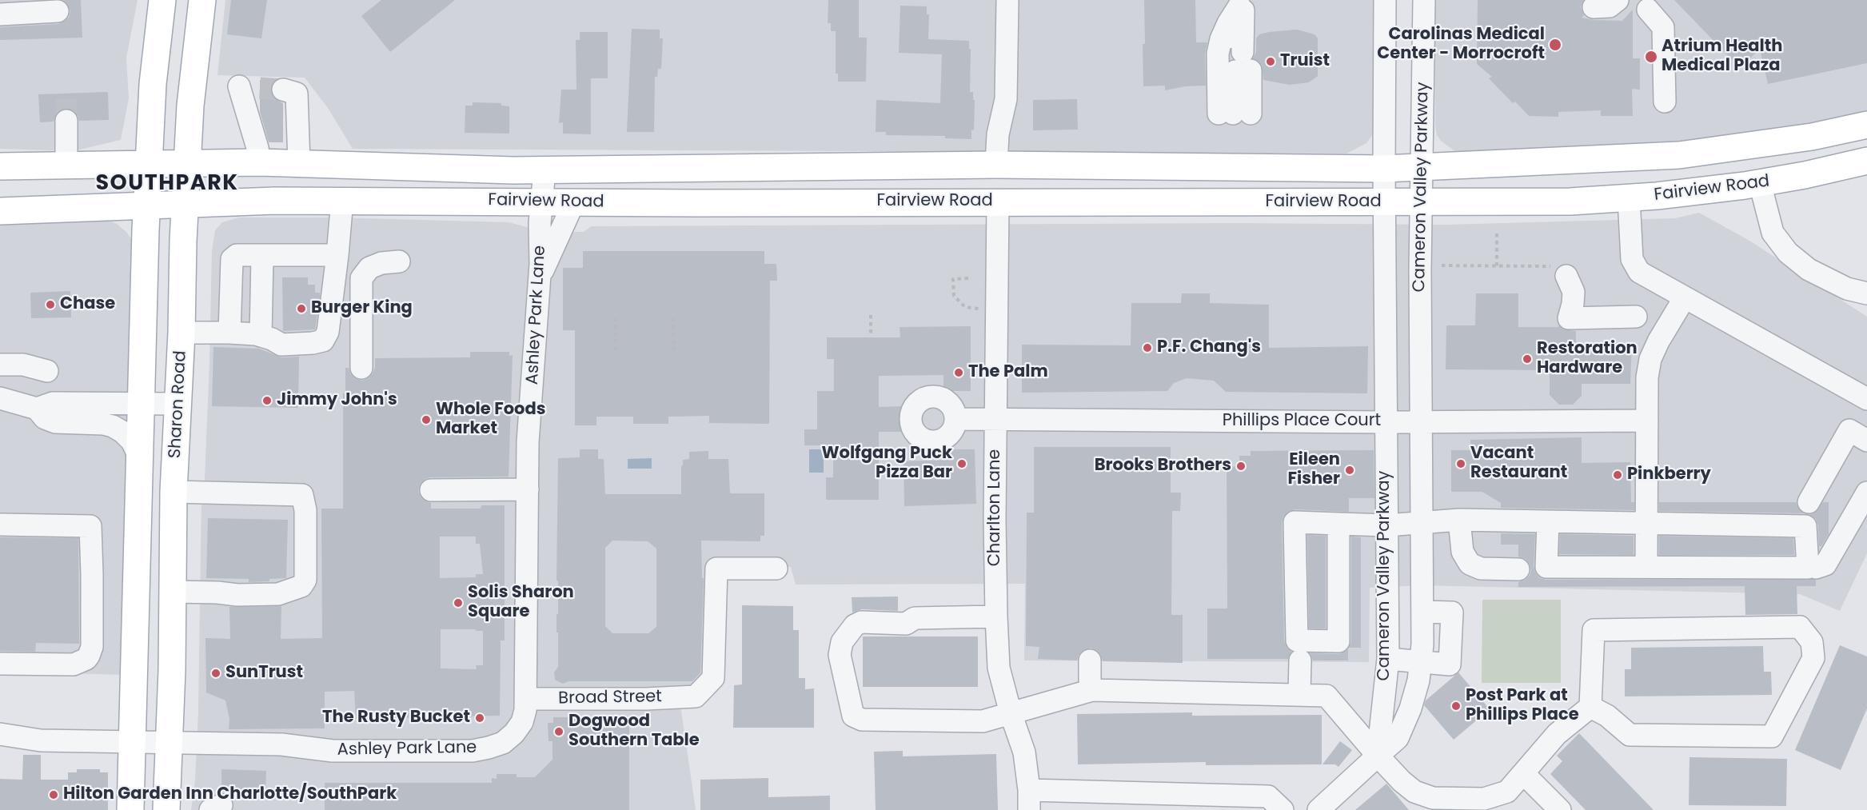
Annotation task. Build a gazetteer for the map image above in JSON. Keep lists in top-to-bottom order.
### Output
{
  "streets": {
    "main road": ["Fairview Road", "Sharon Road"],
    "street": [
      "Cameron Valley Parkway",
      "Ashley Park Lane",
      "Phillips Place Court",
      "Charlton Lane",
      "Broad Street"
    ]
  },
  "crossings": [
    ["Cameron Valley Parkway", "Fairview Road"],
    ["Cameron Valley Parkway", "Phillips Place Court"],
    ["Fairview Road", "Ashley Park Lane"],
    ["Fairview Road", "Sharon Road"],
    ["Fairview Road", "Charlton Lane"],
    ["Ashley Park Lane", "Sharon Road"],
    ["Ashley Park Lane", "Broad Street"],
    ["Phillips Place Court", "Charlton Lane"]
  ],
  "districts": ["SOUTHPARK"],
  "places": [
    "Carolinas Medical Center - Morrocroft",
    "Atrium Health Medical Plaza",
    "Truist",
    "Chase",
    "Burger King",
    "P.F. Chang's",
    "Restoration Hardware",
    "The Palm",
    "Jimmy John's",
    "Whole Foods Market",
    "Wolfgang Puck Pizza Bar",
    "Vacant Restaurant",
    "Brooks Brothers",
    "Eileen Fisher",
    "Pinkberry",
    "Solis Sharon Square",
    "SunTrust",
    "Post Park at Phillips Place",
    "The Rusty Bucket",
    "Dogwood Southern Table",
    "Hilton Garden Inn Charlotte/SouthPark"
  ]
}
